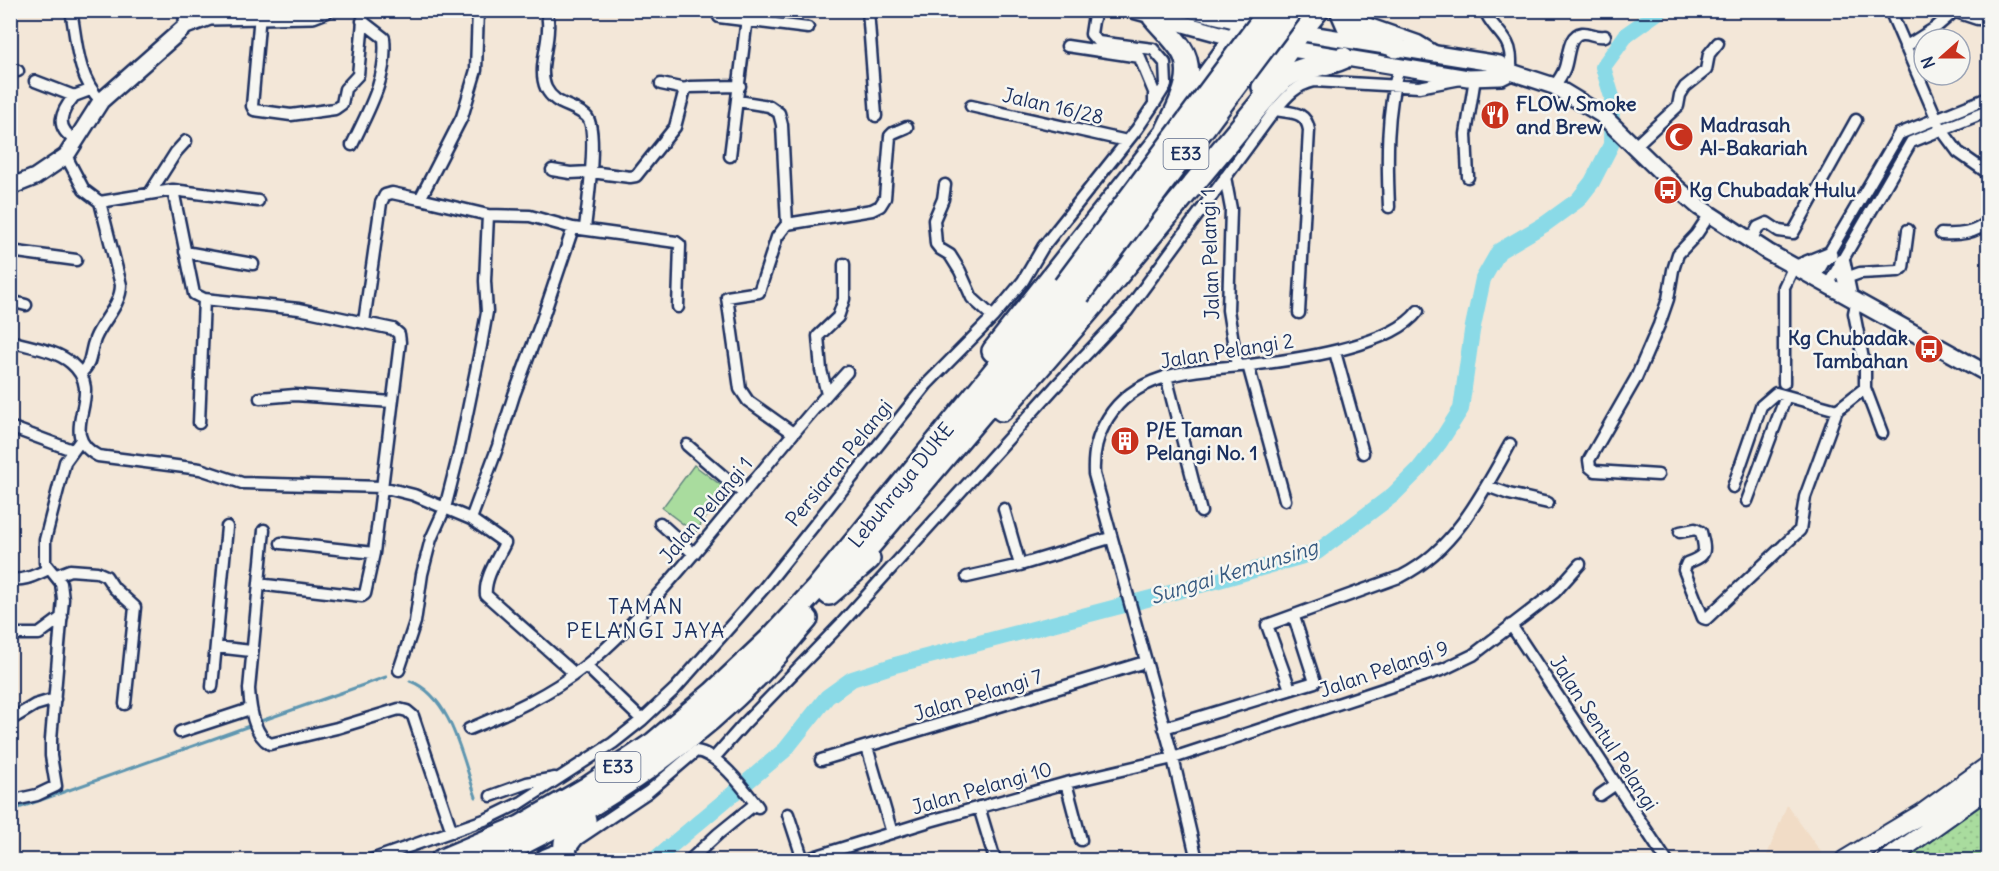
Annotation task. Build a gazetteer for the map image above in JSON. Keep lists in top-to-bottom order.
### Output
{
  "streets": {
    "highway": ["E33", "Lebuhraya DUKE"],
    "street": [
      "Jalan 16/28",
      "Jalan Pelangi 1",
      "Jalan Pelangi 2",
      "Persiaran Pelangi",
      "Jalan Pelangi 9",
      "Jalan Pelangi 7",
      "Jalan Sentul Pelangi",
      "Jalan Pelangi 10"
    ]
  },
  "crossings": [
    ["Jalan 16/28", "Persiaran Pelangi"],
    ["Jalan Pelangi 1", "Jalan Pelangi 2"],
    ["Jalan Pelangi 2", "Jalan Pelangi 9"],
    ["Jalan Pelangi 2", "Jalan Pelangi 7"],
    ["Jalan Pelangi 2", "Jalan Pelangi 10"],
    ["Jalan Pelangi 9", "Jalan Sentul Pelangi"],
    ["Jalan Pelangi 9", "Jalan Pelangi 10"]
  ],
  "districts": ["TAMAN PELANGI JAYA"],
  "water": ["Sungai Kemunsing"],
  "places": {
    "restaurant": ["FLOW Smoke and Brew"],
    "mosque": ["Madrasah Al-Bakariah"],
    "bus stop": ["Kg Chubadak Hulu", "Kg Chubadak Tambahan"],
    "building": ["P/E Taman Pelangi No. 1"]
  },
  "north": "left"
}
